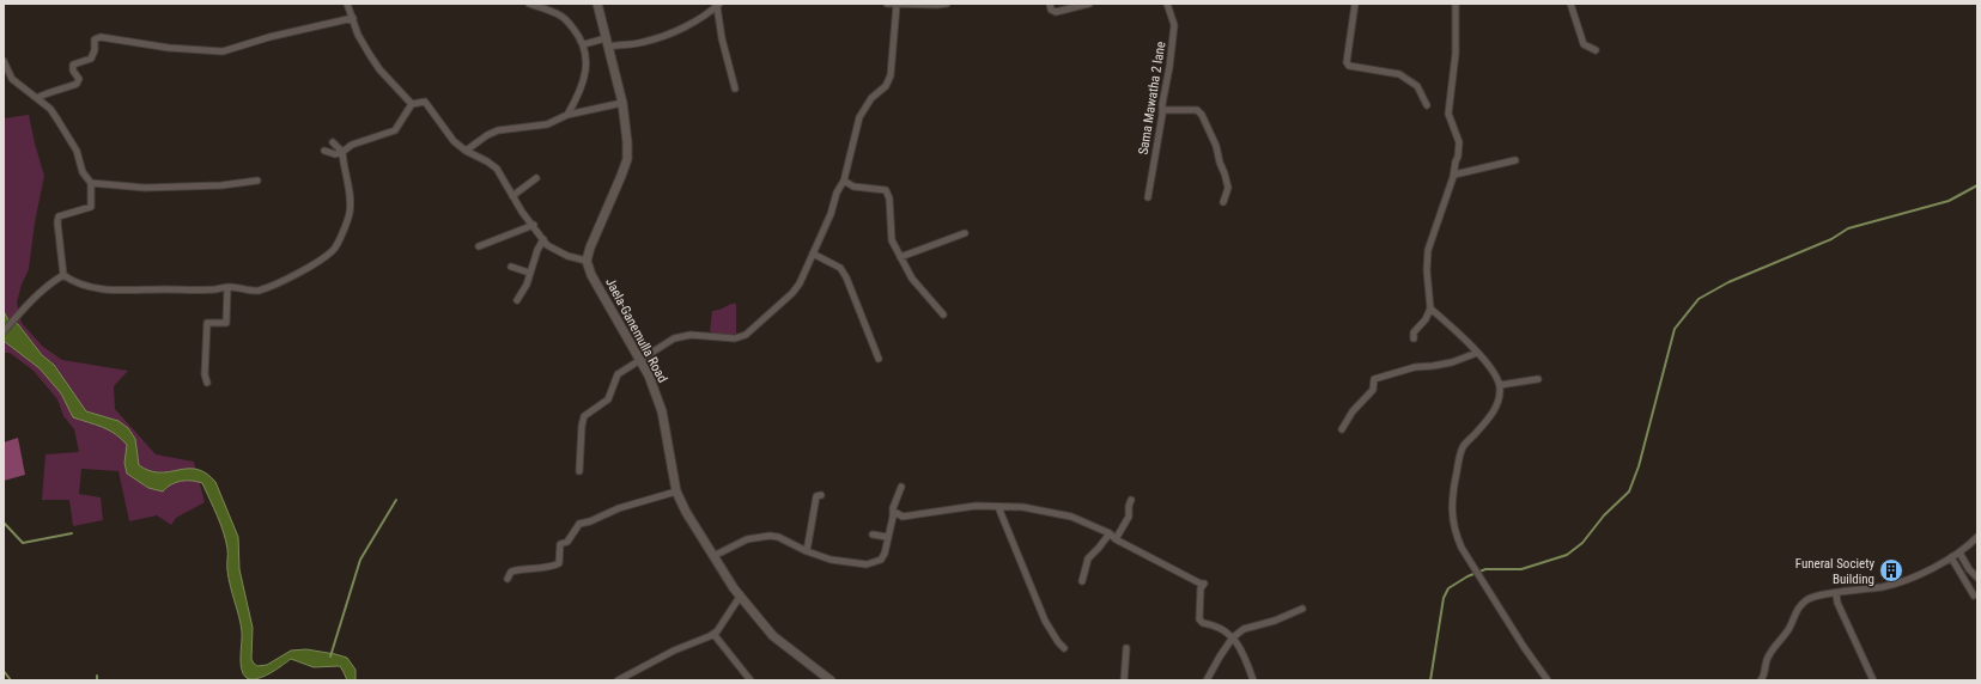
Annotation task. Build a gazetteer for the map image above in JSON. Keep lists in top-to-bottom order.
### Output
{
  "streets": {
    "main road": ["Jaela-Ganemulla Road"],
    "street": ["Sama Mawatha 2 lane"]
  },
  "places": {
    "building": ["Funeral Society Building"]
  }
}
